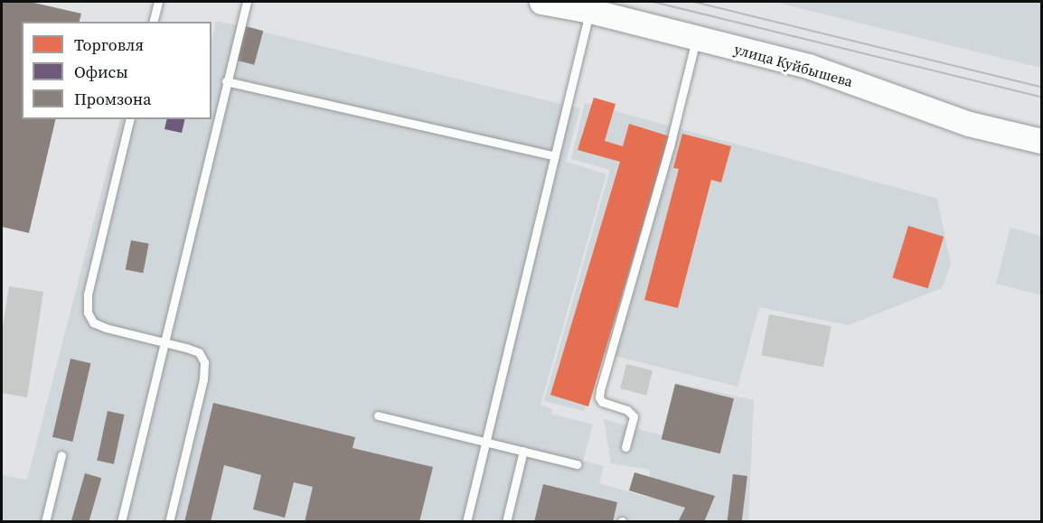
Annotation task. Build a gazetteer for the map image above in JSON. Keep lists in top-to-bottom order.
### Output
{
  "streets": {
    "main road": ["улица Куйбышева"]
  },
  "legend": ["Торговля", "Офисы", "Промзона"]
}
